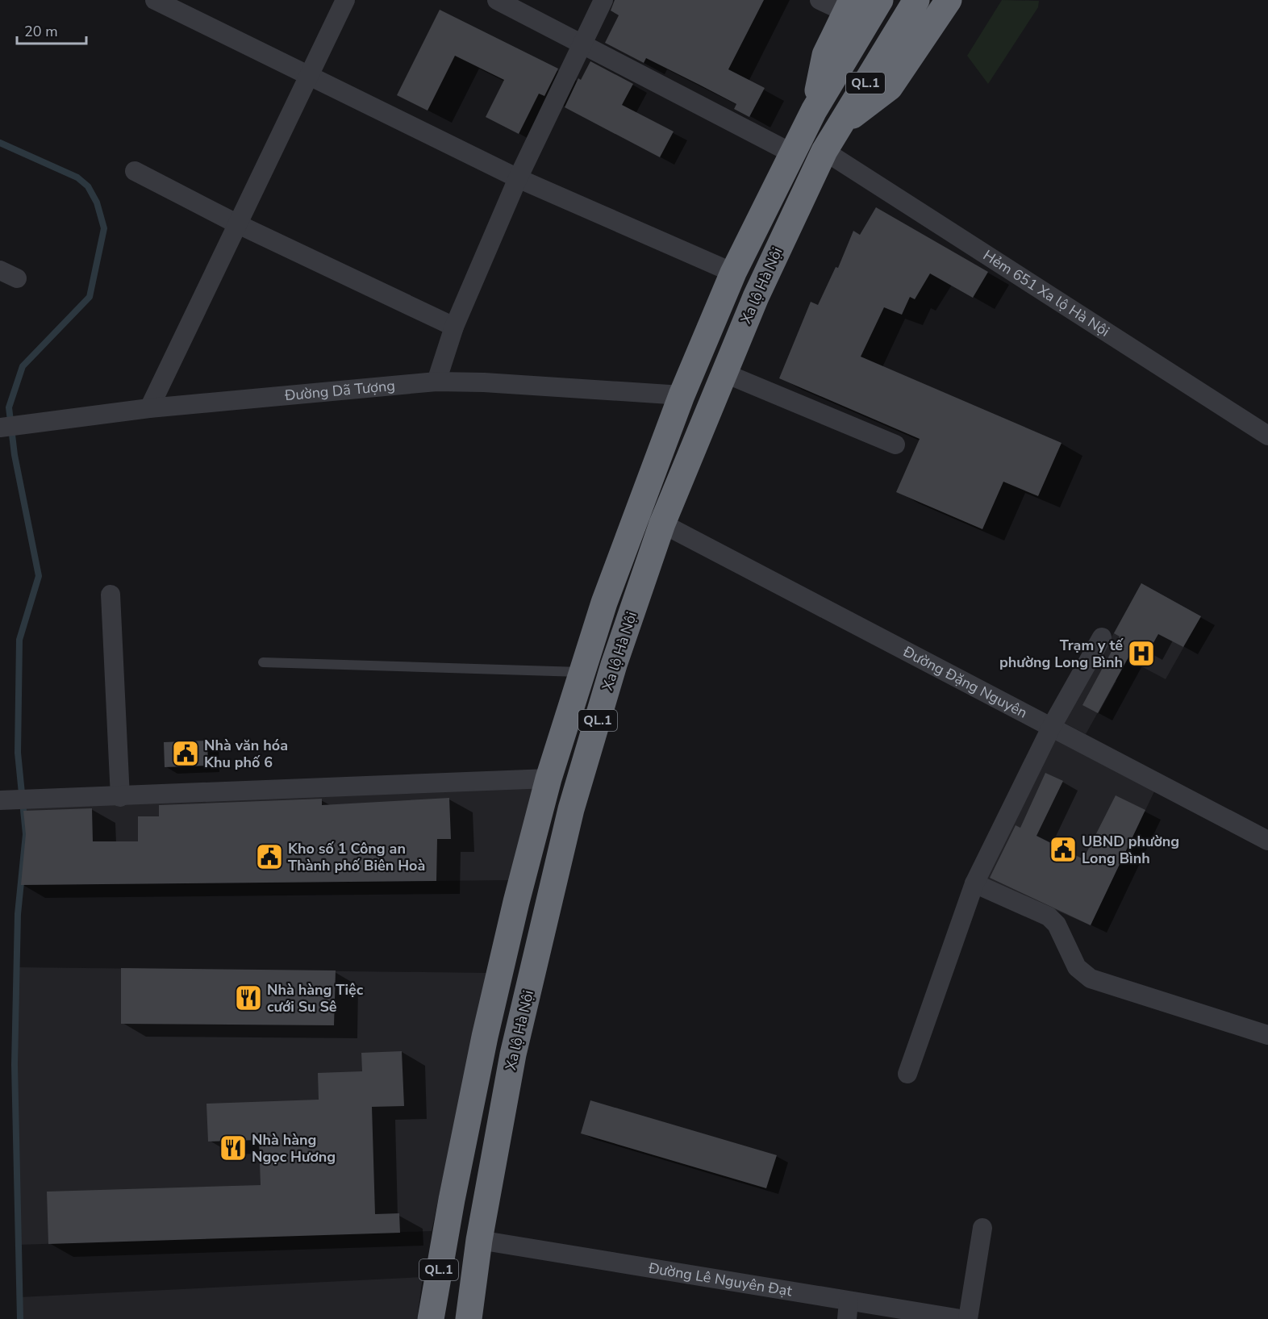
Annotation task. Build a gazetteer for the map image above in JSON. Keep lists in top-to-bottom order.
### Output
{
  "streets": {
    "highway": ["QL.1", "Xa lộ Hà Nội"],
    "street": [
      "Hẻm 651 Xa lộ Hà Nội",
      "Đường Dã Tượng",
      "Đường Đặng Nguyên",
      "Đường Lê Nguyên Đạt"
    ]
  },
  "crossings": [
    ["QL.1", "Xa lộ Hà Nội"],
    ["Xa lộ Hà Nội", "Hẻm 651 Xa lộ Hà Nội"],
    ["Xa lộ Hà Nội", "Đường Đặng Nguyên"],
    ["Xa lộ Hà Nội", "Đường Lê Nguyên Đạt"]
  ],
  "places": {
    "hospital": ["Trạm y tế phường Long Bình"],
    "public building": ["Nhà văn hóa Khu phố 6", "UBND phường Long Bình", "Kho số 1 Công an Thành phố Biên Hoà"],
    "restaurant": ["Nhà hàng Tiệc cưới Su Sê", "Nhà hàng Ngọc Hương"]
  },
  "scale_bar": "20 m"
}
